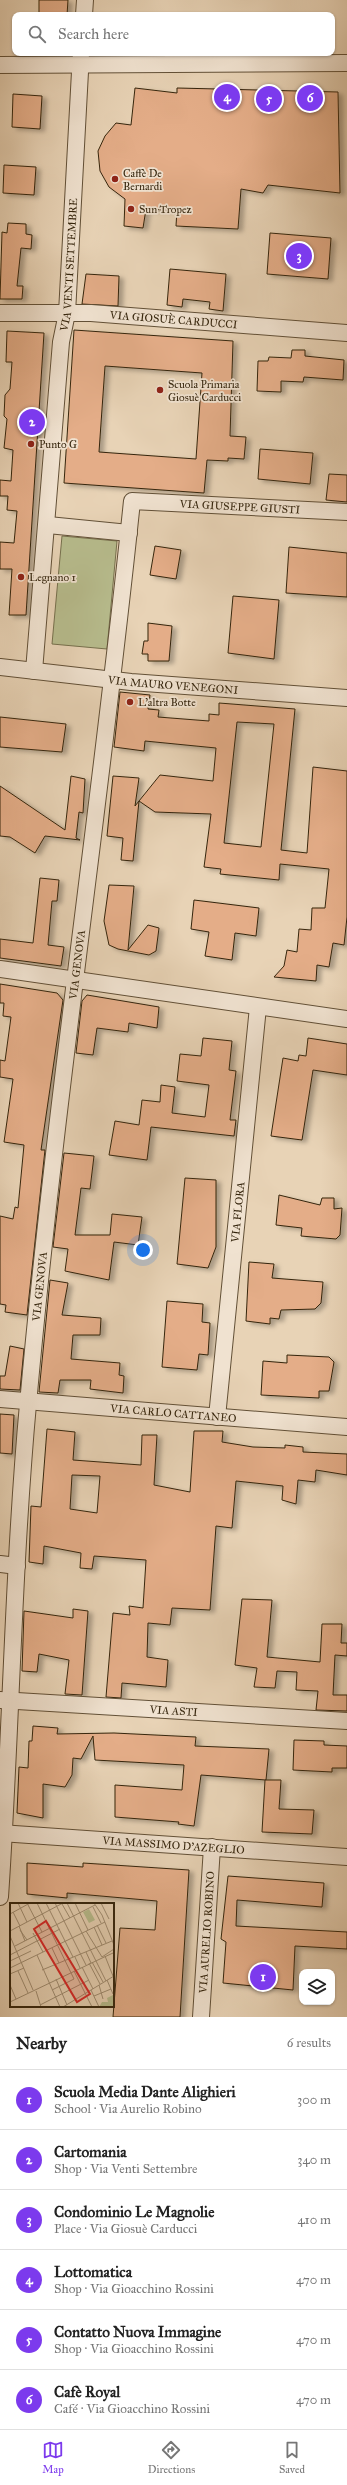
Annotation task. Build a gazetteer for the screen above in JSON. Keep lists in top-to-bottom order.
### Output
{
  "streets": {
    "street": [
      "VIA VENTI SETTEMBRE",
      "VIA GIOSUÈ CARDUCCI",
      "VIA GIUSEPPE GIUSTI",
      "VIA MAURO VENEGONI",
      "VIA GENOVA",
      "VIA FLORA",
      "VIA CARLO CATTANEO",
      "VIA ASTI",
      "VIA MASSIMO D'AZEGLIO",
      "VIA AURELIO ROBINO"
    ]
  },
  "crossings": [
    ["VIA VENTI SETTEMBRE", "VIA GIOSUÈ CARDUCCI"],
    ["VIA VENTI SETTEMBRE", "VIA MAURO VENEGONI"],
    ["VIA GIUSEPPE GIUSTI", "VIA GENOVA"],
    ["VIA MAURO VENEGONI", "VIA GENOVA"],
    ["VIA GENOVA", "VIA CARLO CATTANEO"],
    ["VIA GENOVA", "VIA ASTI"],
    ["VIA GENOVA", "VIA MASSIMO D'AZEGLIO"],
    ["VIA FLORA", "VIA CARLO CATTANEO"],
    ["VIA MASSIMO D'AZEGLIO", "VIA AURELIO ROBINO"]
  ],
  "places": [
    "Caffè De Bernardi",
    "Sun Tropez",
    "Scuola Primaria Giosuè Carducci",
    "Punto G",
    "Legnano 1",
    "L'altra Botte"
  ],
  "page": {
    "search": "Search here",
    "pins": [
      "4",
      "6",
      "5",
      "3",
      "2",
      "1"
    ],
    "heading": ["Nearby", "6 results"],
    "list": [
      {
        "mark": "1",
        "name": "Scuola Media Dante Alighieri",
        "note": "School · Via Aurelio Robino",
        "value": "300 m"
      },
      {
        "mark": "2",
        "name": "Cartomania",
        "note": "Shop · Via Venti Settembre",
        "value": "340 m"
      },
      {
        "mark": "3",
        "name": "Condominio Le Magnolie",
        "note": "Place · Via Giosuè Carducci",
        "value": "410 m"
      },
      {
        "mark": "4",
        "name": "Lottomatica",
        "note": "Shop · Via Gioacchino Rossini",
        "value": "470 m"
      },
      {
        "mark": "5",
        "name": "Contatto Nuova Immagine",
        "note": "Shop · Via Gioacchino Rossini",
        "value": "470 m"
      },
      {
        "mark": "6",
        "name": "Cafè Royal",
        "note": "Café · Via Gioacchino Rossini",
        "value": "470 m"
      }
    ],
    "nav": ["Map", "Directions", "Saved"]
  }
}
